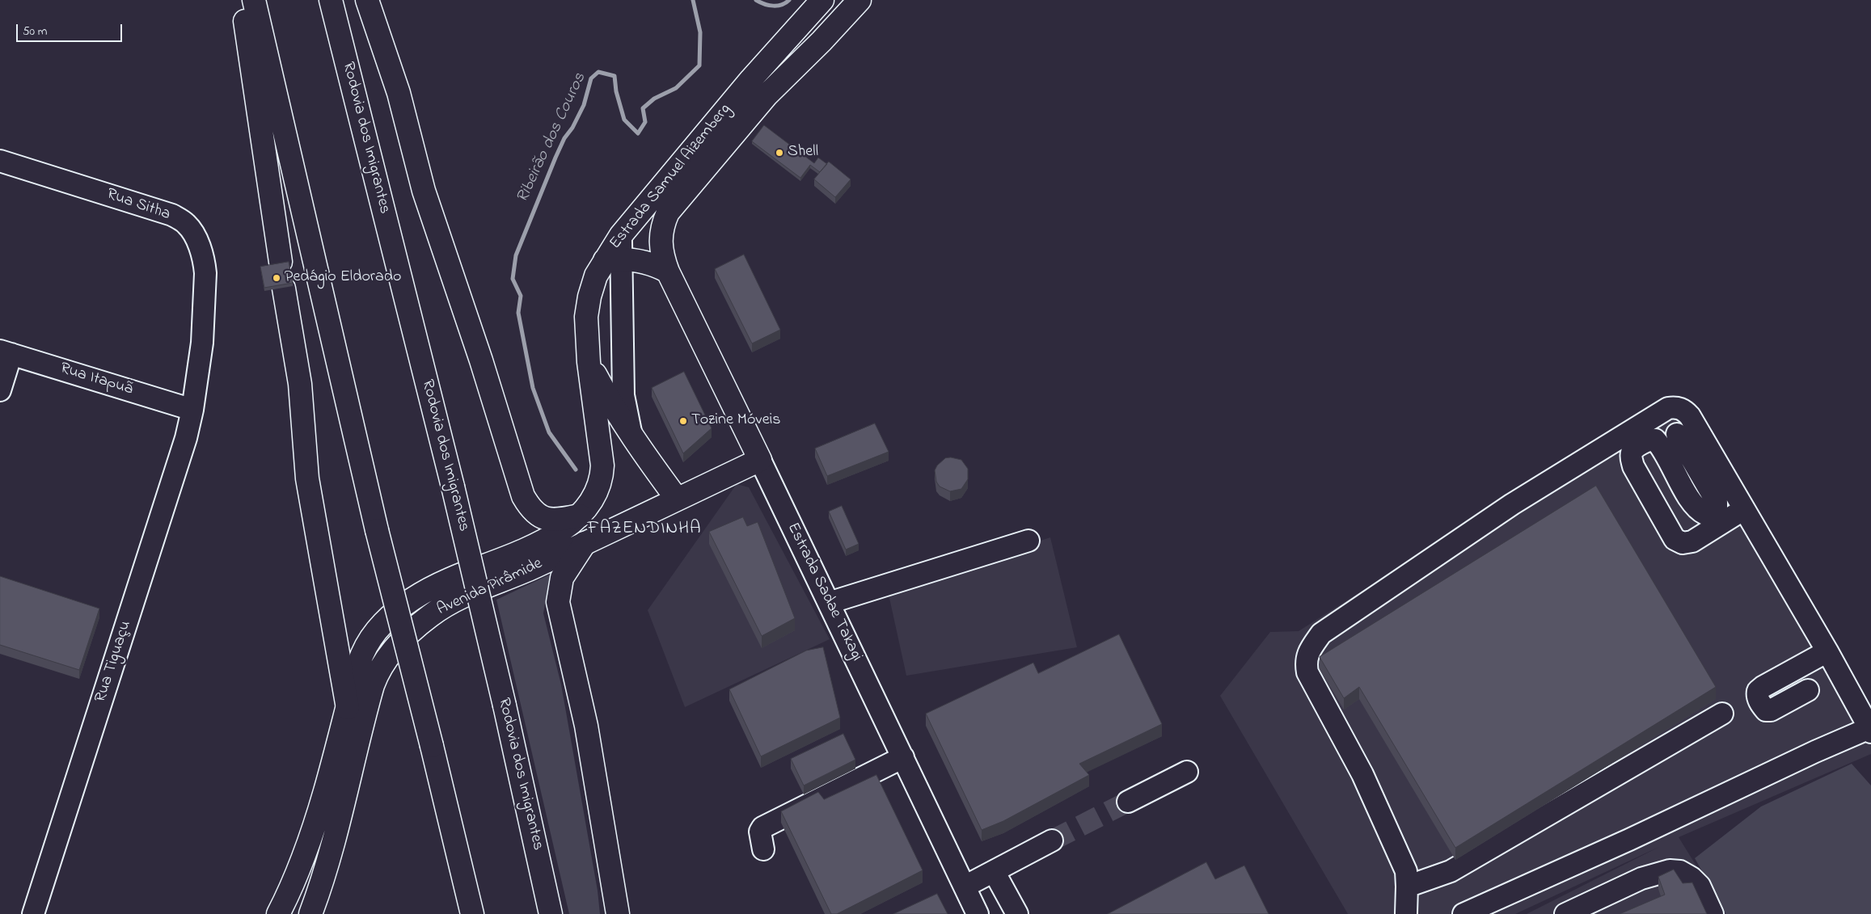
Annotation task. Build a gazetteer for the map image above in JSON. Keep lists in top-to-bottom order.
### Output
{
  "streets": {
    "main road": [
      "Rodovia dos Imigrantes",
      "Estrada Samuel Aizemberg",
      "Avenida Pirâmide",
      "Estrada Sadae Takagi"
    ],
    "street": ["Rua Sitha", "Rua Itapuã", "Rua Tiguaçu"]
  },
  "crossings": [
    ["Estrada Samuel Aizemberg", "Avenida Pirâmide"],
    ["Estrada Samuel Aizemberg", "Estrada Sadae Takagi"],
    ["Rua Sitha", "Rua Itapuã"],
    ["Rua Sitha", "Rua Tiguaçu"],
    ["Rua Itapuã", "Rua Tiguaçu"],
    ["Avenida Pirâmide", "Estrada Sadae Takagi"]
  ],
  "districts": ["FAZENDINHA"],
  "water": ["Ribeirão dos Couros"],
  "places": ["Shell", "Pedágio Eldorado", "Tozine Móveis"],
  "scale_bar": "50 m"
}
